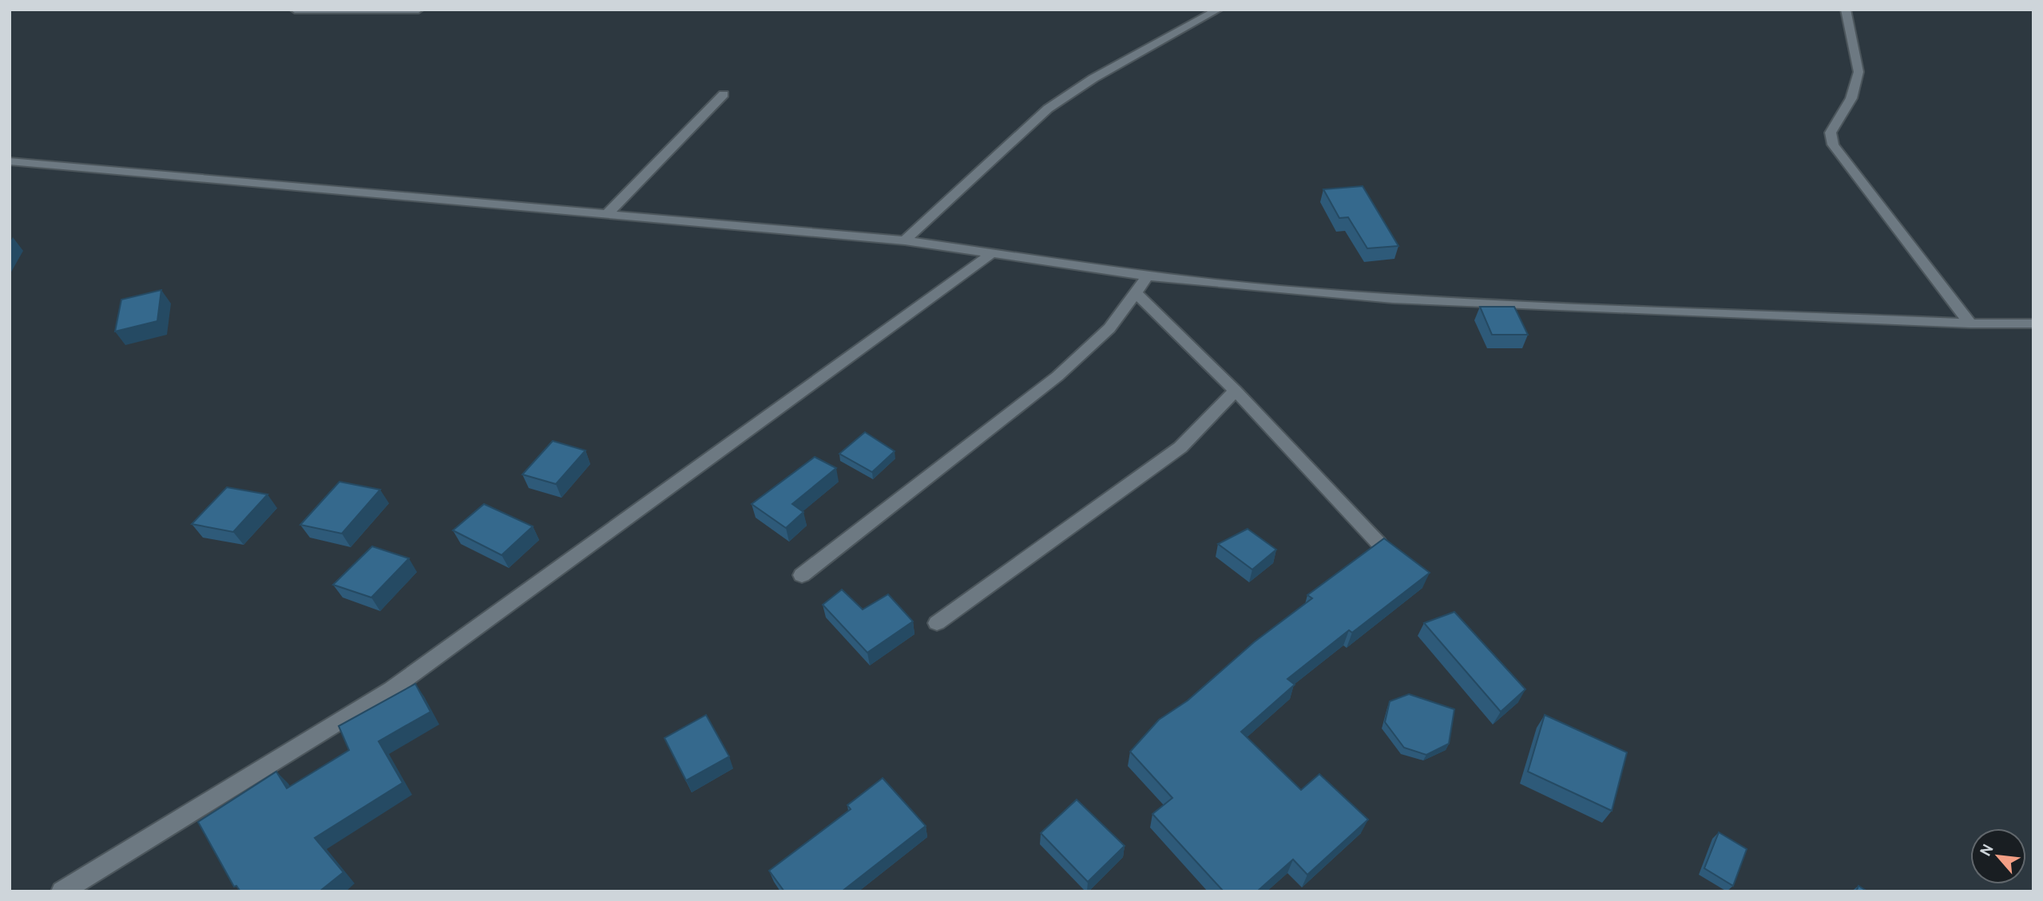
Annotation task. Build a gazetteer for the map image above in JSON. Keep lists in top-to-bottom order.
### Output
{
  "north": "top left"
}
